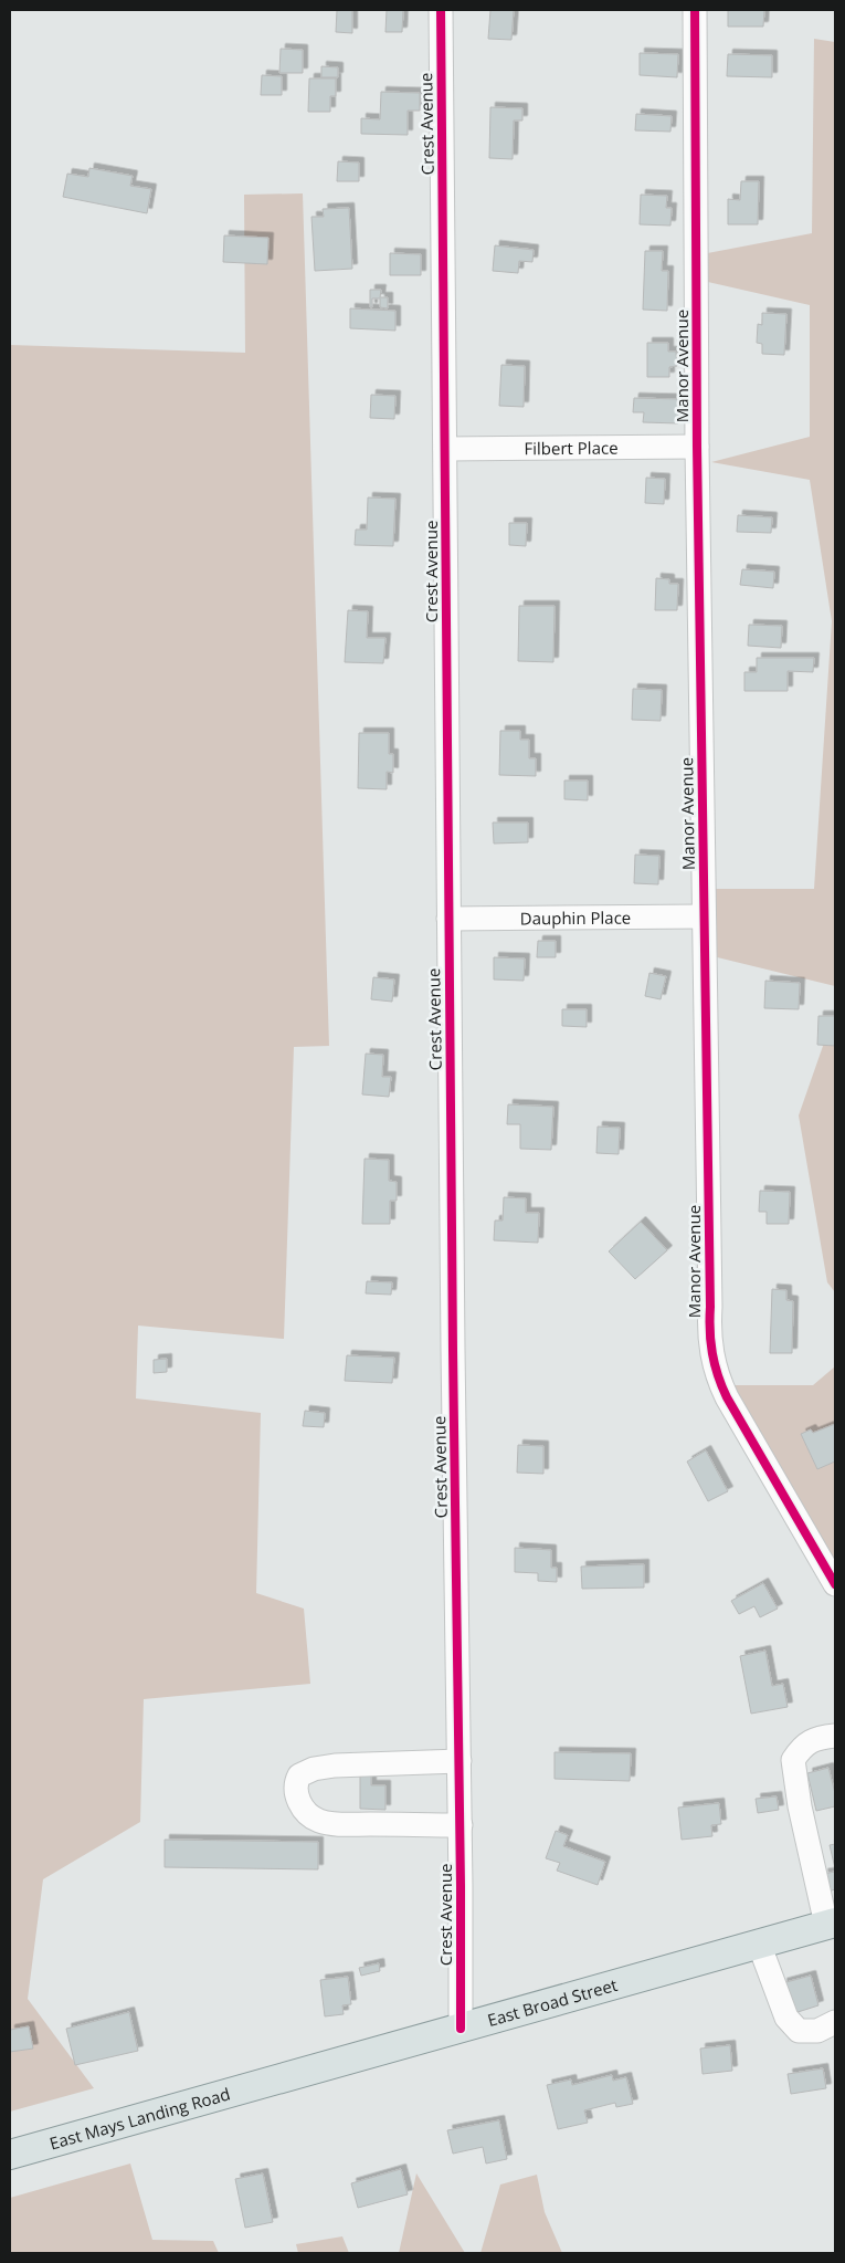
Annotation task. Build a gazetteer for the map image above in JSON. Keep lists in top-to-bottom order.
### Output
{
  "streets": {
    "main road": ["East Broad Street", "East Mays Landing Road"],
    "street": [
      "Crest Avenue",
      "Manor Avenue",
      "Filbert Place",
      "Dauphin Place"
    ]
  },
  "crossings": [
    ["Crest Avenue", "Filbert Place"],
    ["Crest Avenue", "Dauphin Place"],
    ["Crest Avenue", "East Broad Street"],
    ["Manor Avenue", "Filbert Place"],
    ["Manor Avenue", "Dauphin Place"],
    ["East Broad Street", "East Mays Landing Road"]
  ]
}
